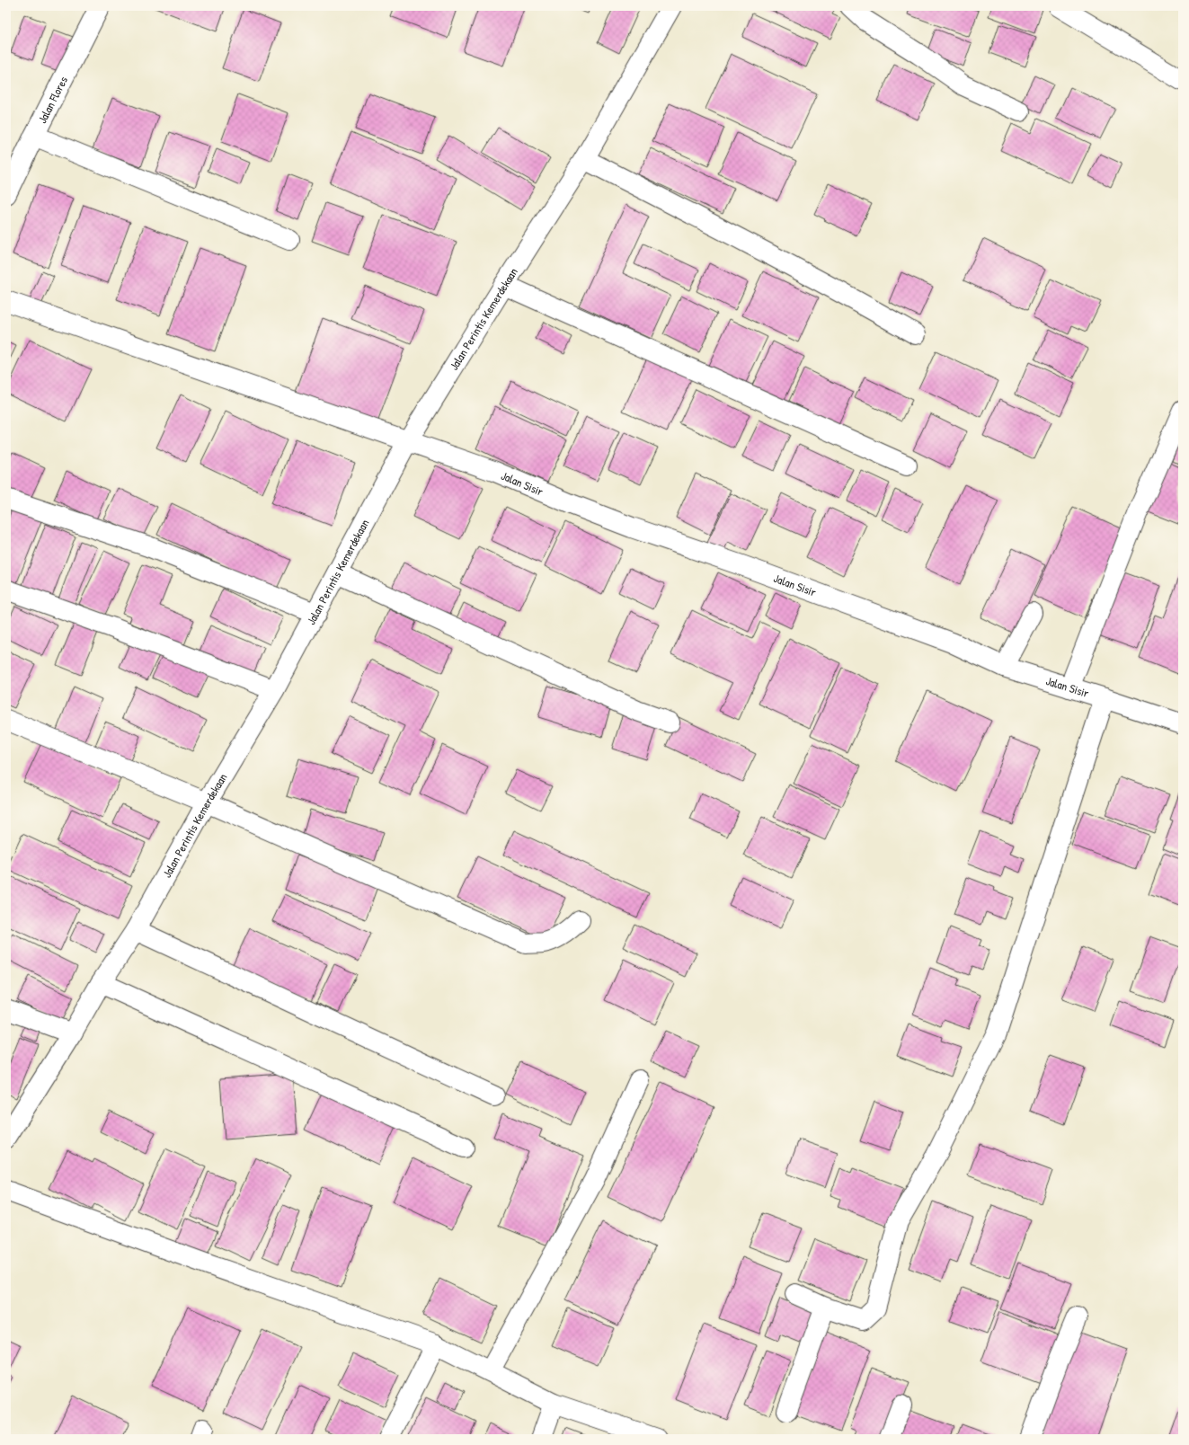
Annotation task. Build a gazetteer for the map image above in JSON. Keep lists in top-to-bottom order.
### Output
{
  "streets": {
    "street": ["Jalan Flores", "Jalan Perintis Kemerdekaan", "Jalan Sisir"]
  },
  "crossings": [
    ["Jalan Perintis Kemerdekaan", "Jalan Sisir"]
  ]
}
